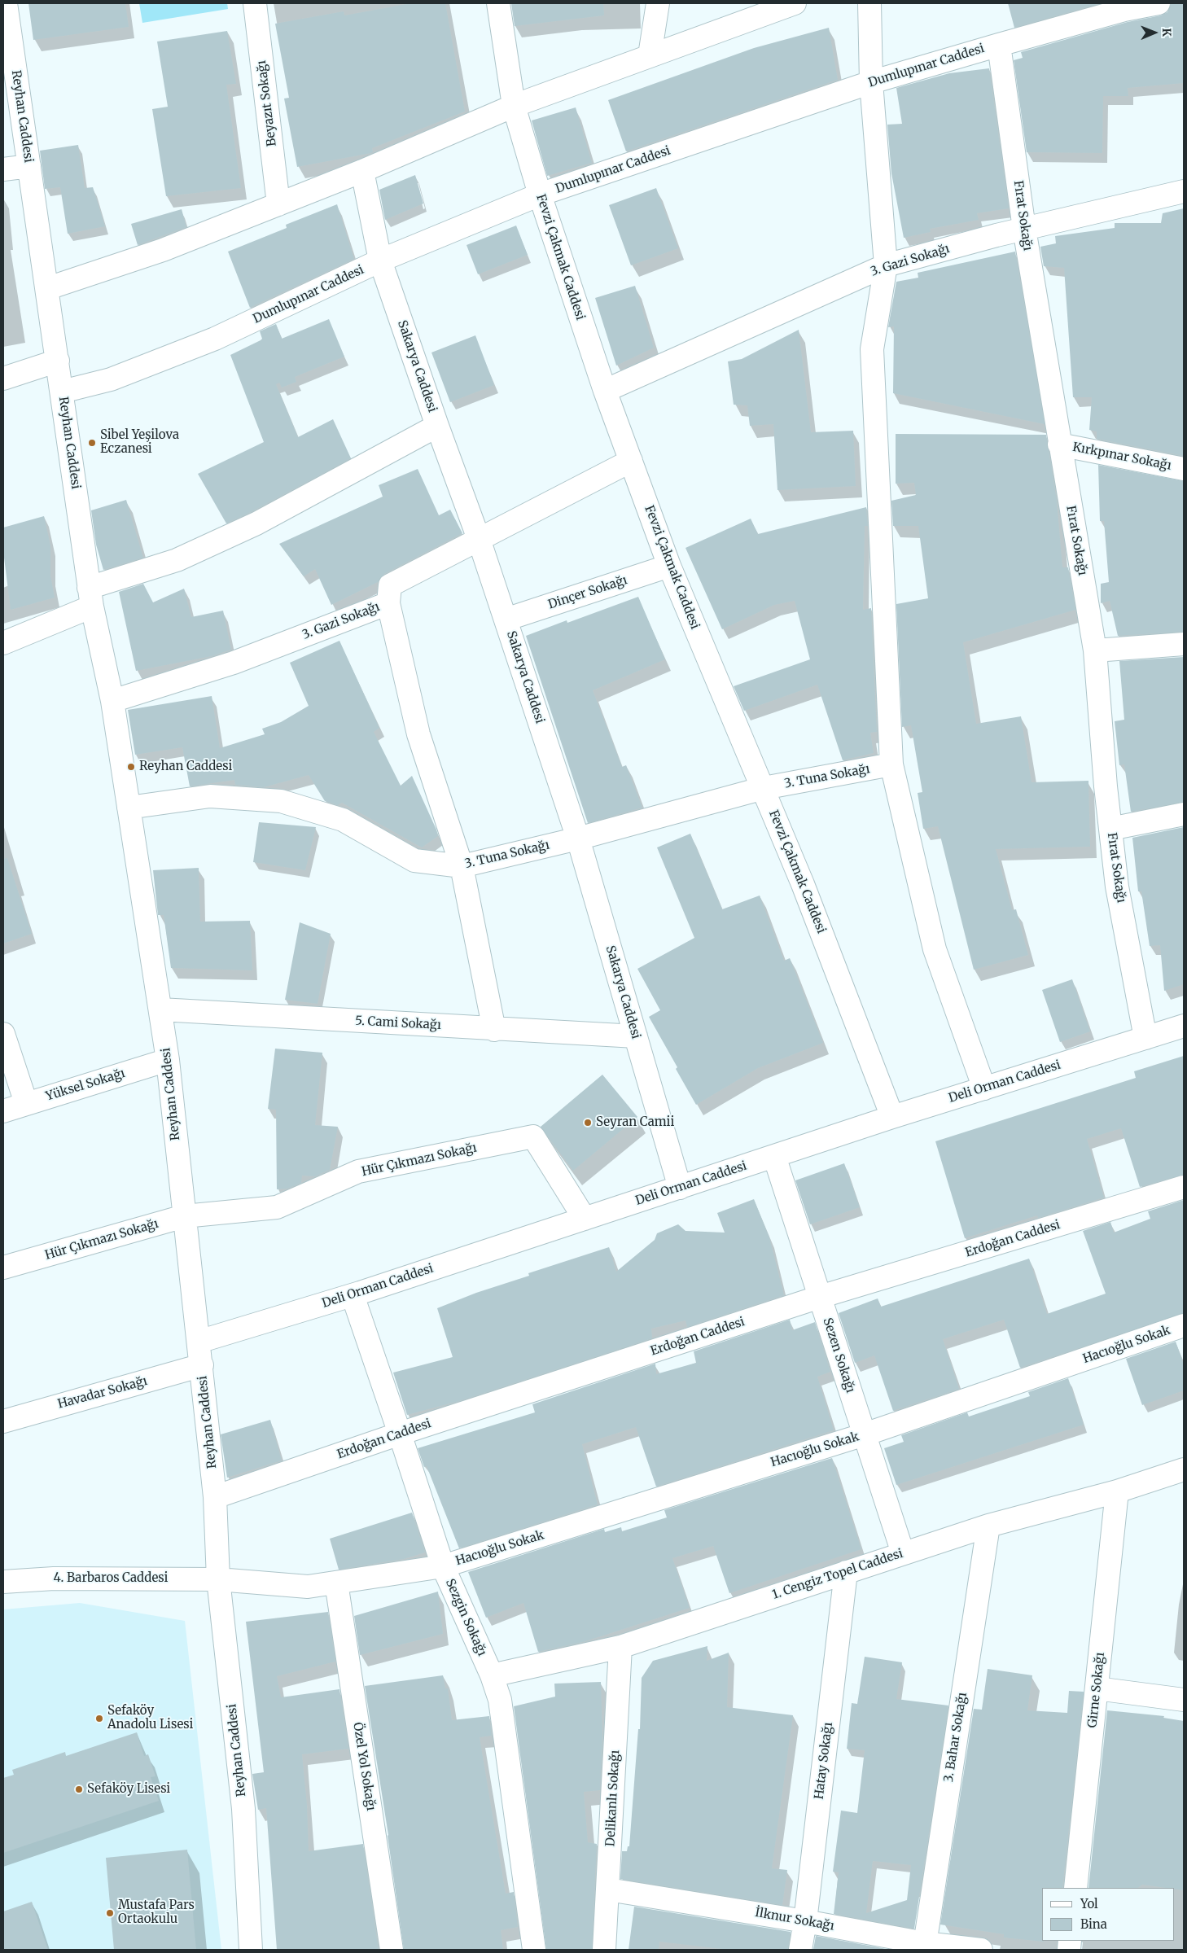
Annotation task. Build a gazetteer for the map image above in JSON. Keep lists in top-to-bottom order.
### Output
{
  "streets": {
    "street": [
      "Dumlupınar Caddesi",
      "Beyazıt Sokağı",
      "Reyhan Caddesi",
      "Fırat Sokağı",
      "Fevzi Çakmak Caddesi",
      "3. Gazi Sokağı",
      "Sakarya Caddesi",
      "Kırkpınar Sokağı",
      "Dinçer Sokağı",
      "3. Tuna Sokağı",
      "5. Cami Sokağı",
      "Deli Orman Caddesi",
      "Yüksel Sokağı",
      "Hür Çıkmazı Sokağı",
      "Erdoğan Caddesi",
      "Hacıoğlu Sokak",
      "Sezen Sokağı",
      "Havadar Sokağı",
      "1. Cengiz Topel Caddesi",
      "4. Barbaros Caddesi",
      "Sezgin Sokağı",
      "Girne Sokağı",
      "3. Bahar Sokağı",
      "Hatay Sokağı",
      "Özel Yol Sokağı",
      "Delikanlı Sokağı",
      "İlknur Sokağı"
    ]
  },
  "crossings": [
    ["Dumlupınar Caddesi", "Reyhan Caddesi"],
    ["Dumlupınar Caddesi", "Fırat Sokağı"],
    ["Dumlupınar Caddesi", "Fevzi Çakmak Caddesi"],
    ["Dumlupınar Caddesi", "Sakarya Caddesi"],
    ["Reyhan Caddesi", "3. Gazi Sokağı"],
    ["Reyhan Caddesi", "3. Tuna Sokağı"],
    ["Reyhan Caddesi", "5. Cami Sokağı"],
    ["Reyhan Caddesi", "Deli Orman Caddesi"],
    ["Reyhan Caddesi", "Yüksel Sokağı"],
    ["Reyhan Caddesi", "Hür Çıkmazı Sokağı"],
    ["Reyhan Caddesi", "Erdoğan Caddesi"],
    ["Reyhan Caddesi", "Havadar Sokağı"],
    ["Reyhan Caddesi", "4. Barbaros Caddesi"],
    ["Fırat Sokağı", "3. Gazi Sokağı"],
    ["Fırat Sokağı", "Kırkpınar Sokağı"],
    ["Fırat Sokağı", "Deli Orman Caddesi"],
    ["Fevzi Çakmak Caddesi", "3. Gazi Sokağı"],
    ["Fevzi Çakmak Caddesi", "Dinçer Sokağı"],
    ["Fevzi Çakmak Caddesi", "3. Tuna Sokağı"],
    ["Fevzi Çakmak Caddesi", "Deli Orman Caddesi"],
    ["3. Gazi Sokağı", "Sakarya Caddesi"],
    ["Sakarya Caddesi", "Dinçer Sokağı"],
    ["Sakarya Caddesi", "3. Tuna Sokağı"],
    ["Sakarya Caddesi", "5. Cami Sokağı"],
    ["Sakarya Caddesi", "Deli Orman Caddesi"],
    ["Deli Orman Caddesi", "Hür Çıkmazı Sokağı"],
    ["Deli Orman Caddesi", "Sezen Sokağı"],
    ["Deli Orman Caddesi", "Sezgin Sokağı"],
    ["Erdoğan Caddesi", "Sezen Sokağı"],
    ["Erdoğan Caddesi", "Sezgin Sokağı"],
    ["Hacıoğlu Sokak", "Sezen Sokağı"],
    ["Hacıoğlu Sokak", "4. Barbaros Caddesi"],
    ["Hacıoğlu Sokak", "Sezgin Sokağı"],
    ["Hacıoğlu Sokak", "Özel Yol Sokağı"],
    ["Sezen Sokağı", "1. Cengiz Topel Caddesi"],
    ["1. Cengiz Topel Caddesi", "Sezgin Sokağı"],
    ["1. Cengiz Topel Caddesi", "Girne Sokağı"],
    ["1. Cengiz Topel Caddesi", "3. Bahar Sokağı"],
    ["1. Cengiz Topel Caddesi", "Hatay Sokağı"],
    ["1. Cengiz Topel Caddesi", "Delikanlı Sokağı"],
    ["4. Barbaros Caddesi", "Özel Yol Sokağı"],
    ["3. Bahar Sokağı", "İlknur Sokağı"],
    ["Hatay Sokağı", "İlknur Sokağı"],
    ["Delikanlı Sokağı", "İlknur Sokağı"]
  ],
  "places": [
    "Sibel Yeşilova Eczanesi",
    "Reyhan Caddesi",
    "Seyran Camii",
    "Sefaköy Anadolu Lisesi",
    "Sefaköy Lisesi",
    "Mustafa Pars Ortaokulu"
  ],
  "legend": ["Yol", "Bina"],
  "north": "right"
}
